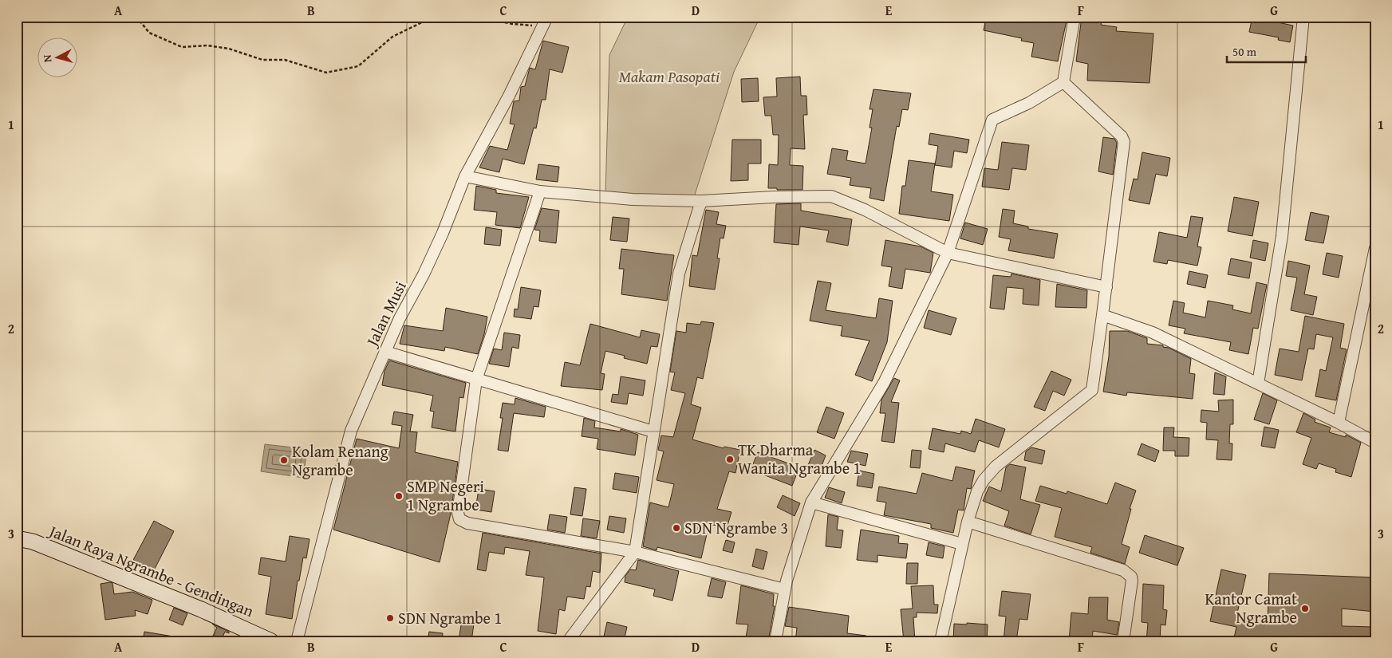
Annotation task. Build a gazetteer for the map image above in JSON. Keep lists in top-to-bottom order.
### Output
{
  "streets": {
    "main road": ["Jalan Raya Ngrambe - Gendingan"],
    "street": ["Jalan Musi"]
  },
  "parks": ["Makam Pasopati"],
  "places": [
    "TK Dharma Wanita Ngrambe 1",
    "Kolam Renang Ngrambe",
    "SMP Negeri 1 Ngrambe",
    "SDN Ngrambe 3",
    "Kantor Camat Ngrambe",
    "SDN Ngrambe 1"
  ],
  "scale_bar": "50 m",
  "north": "left",
  "grid": {
    "columns": [
      "A",
      "B",
      "C",
      "D",
      "E",
      "F",
      "G"
    ],
    "rows": ["1", "2", "3"]
  }
}
